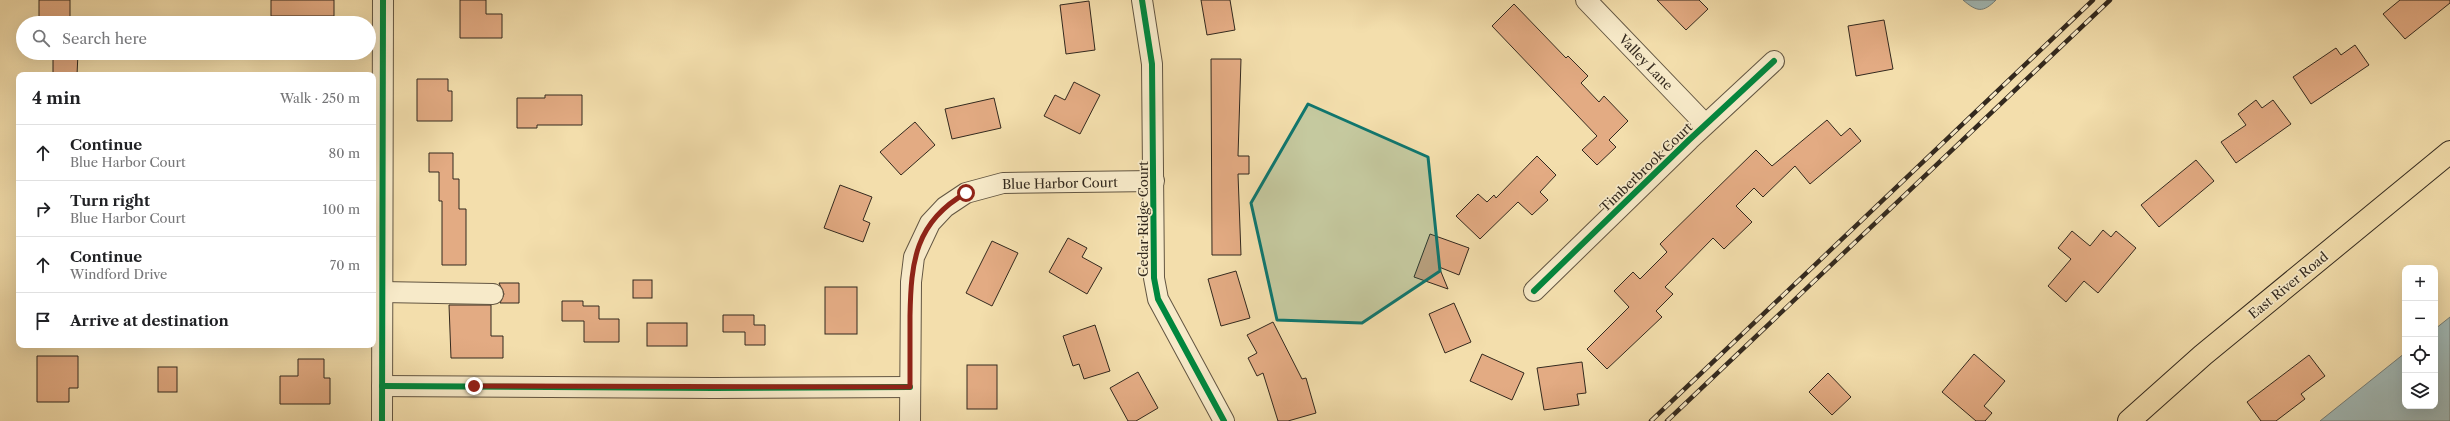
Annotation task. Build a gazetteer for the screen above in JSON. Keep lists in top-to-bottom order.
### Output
{
  "streets": {
    "main road": ["East River Road"],
    "street": [
      "Valley Lane",
      "Timberbrook Court",
      "Blue Harbor Court",
      "Cedar Ridge Court"
    ]
  },
  "crossings": [
    ["Valley Lane", "Timberbrook Court"],
    ["Blue Harbor Court", "Cedar Ridge Court"]
  ],
  "page": {
    "search": "Search here",
    "heading": ["4 min", "Walk · 250 m"],
    "list": [
      ["Continue", "Blue Harbor Court", "80 m"],
      ["Turn right", "Blue Harbor Court", "100 m"],
      ["Continue", "Windford Drive", "70 m"],
      "Arrive at destination"
    ],
    "map_buttons": ["+", "−"]
  }
}
